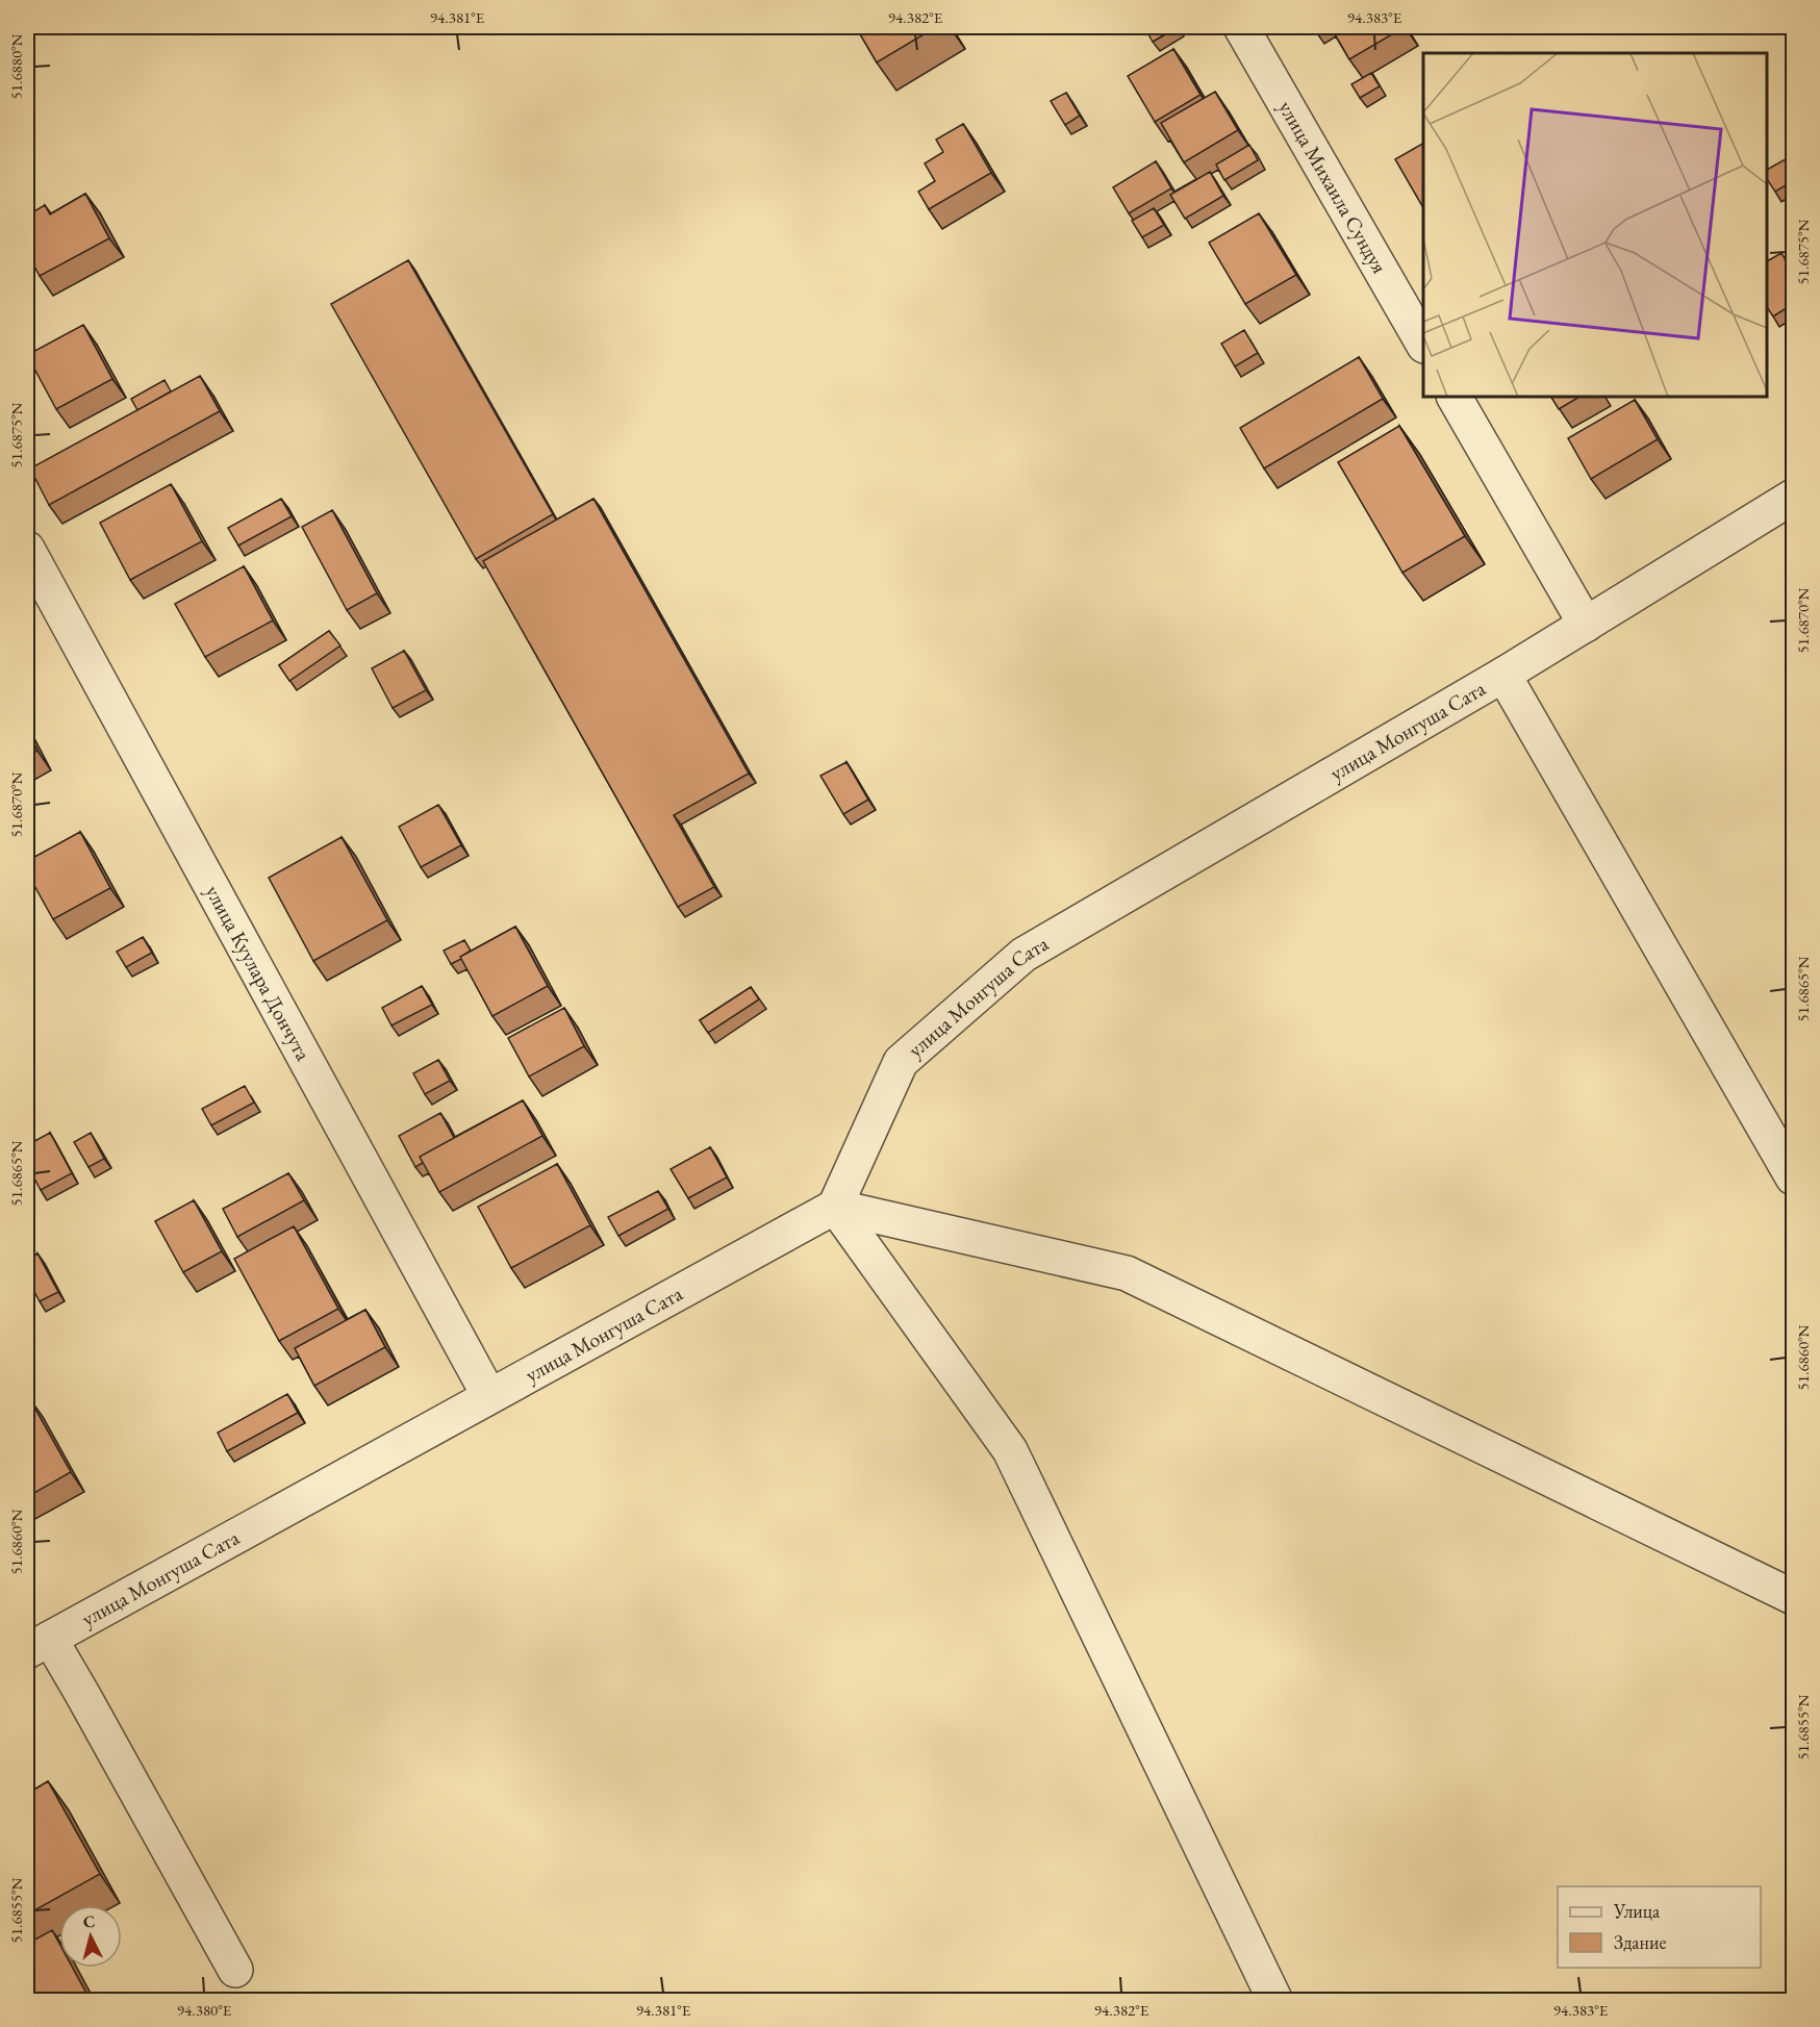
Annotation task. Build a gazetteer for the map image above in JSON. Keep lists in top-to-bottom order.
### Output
{
  "streets": {
    "street": ["улица Михаила Сундуя", "улица Монгуша Сата", "улица Куулара Дончута"]
  },
  "crossings": [
    ["улица Монгуша Сата", "улица Куулара Дончута"]
  ],
  "legend": ["Улица", "Здание"],
  "north": "top",
  "coordinates": [
    "94.381°E",
    "94.382°E",
    "94.383°E",
    "51.6880°N",
    "51.6875°N",
    "51.6870°N",
    "51.6865°N",
    "51.6860°N",
    "51.6855°N",
    "94.380°E"
  ]
}
